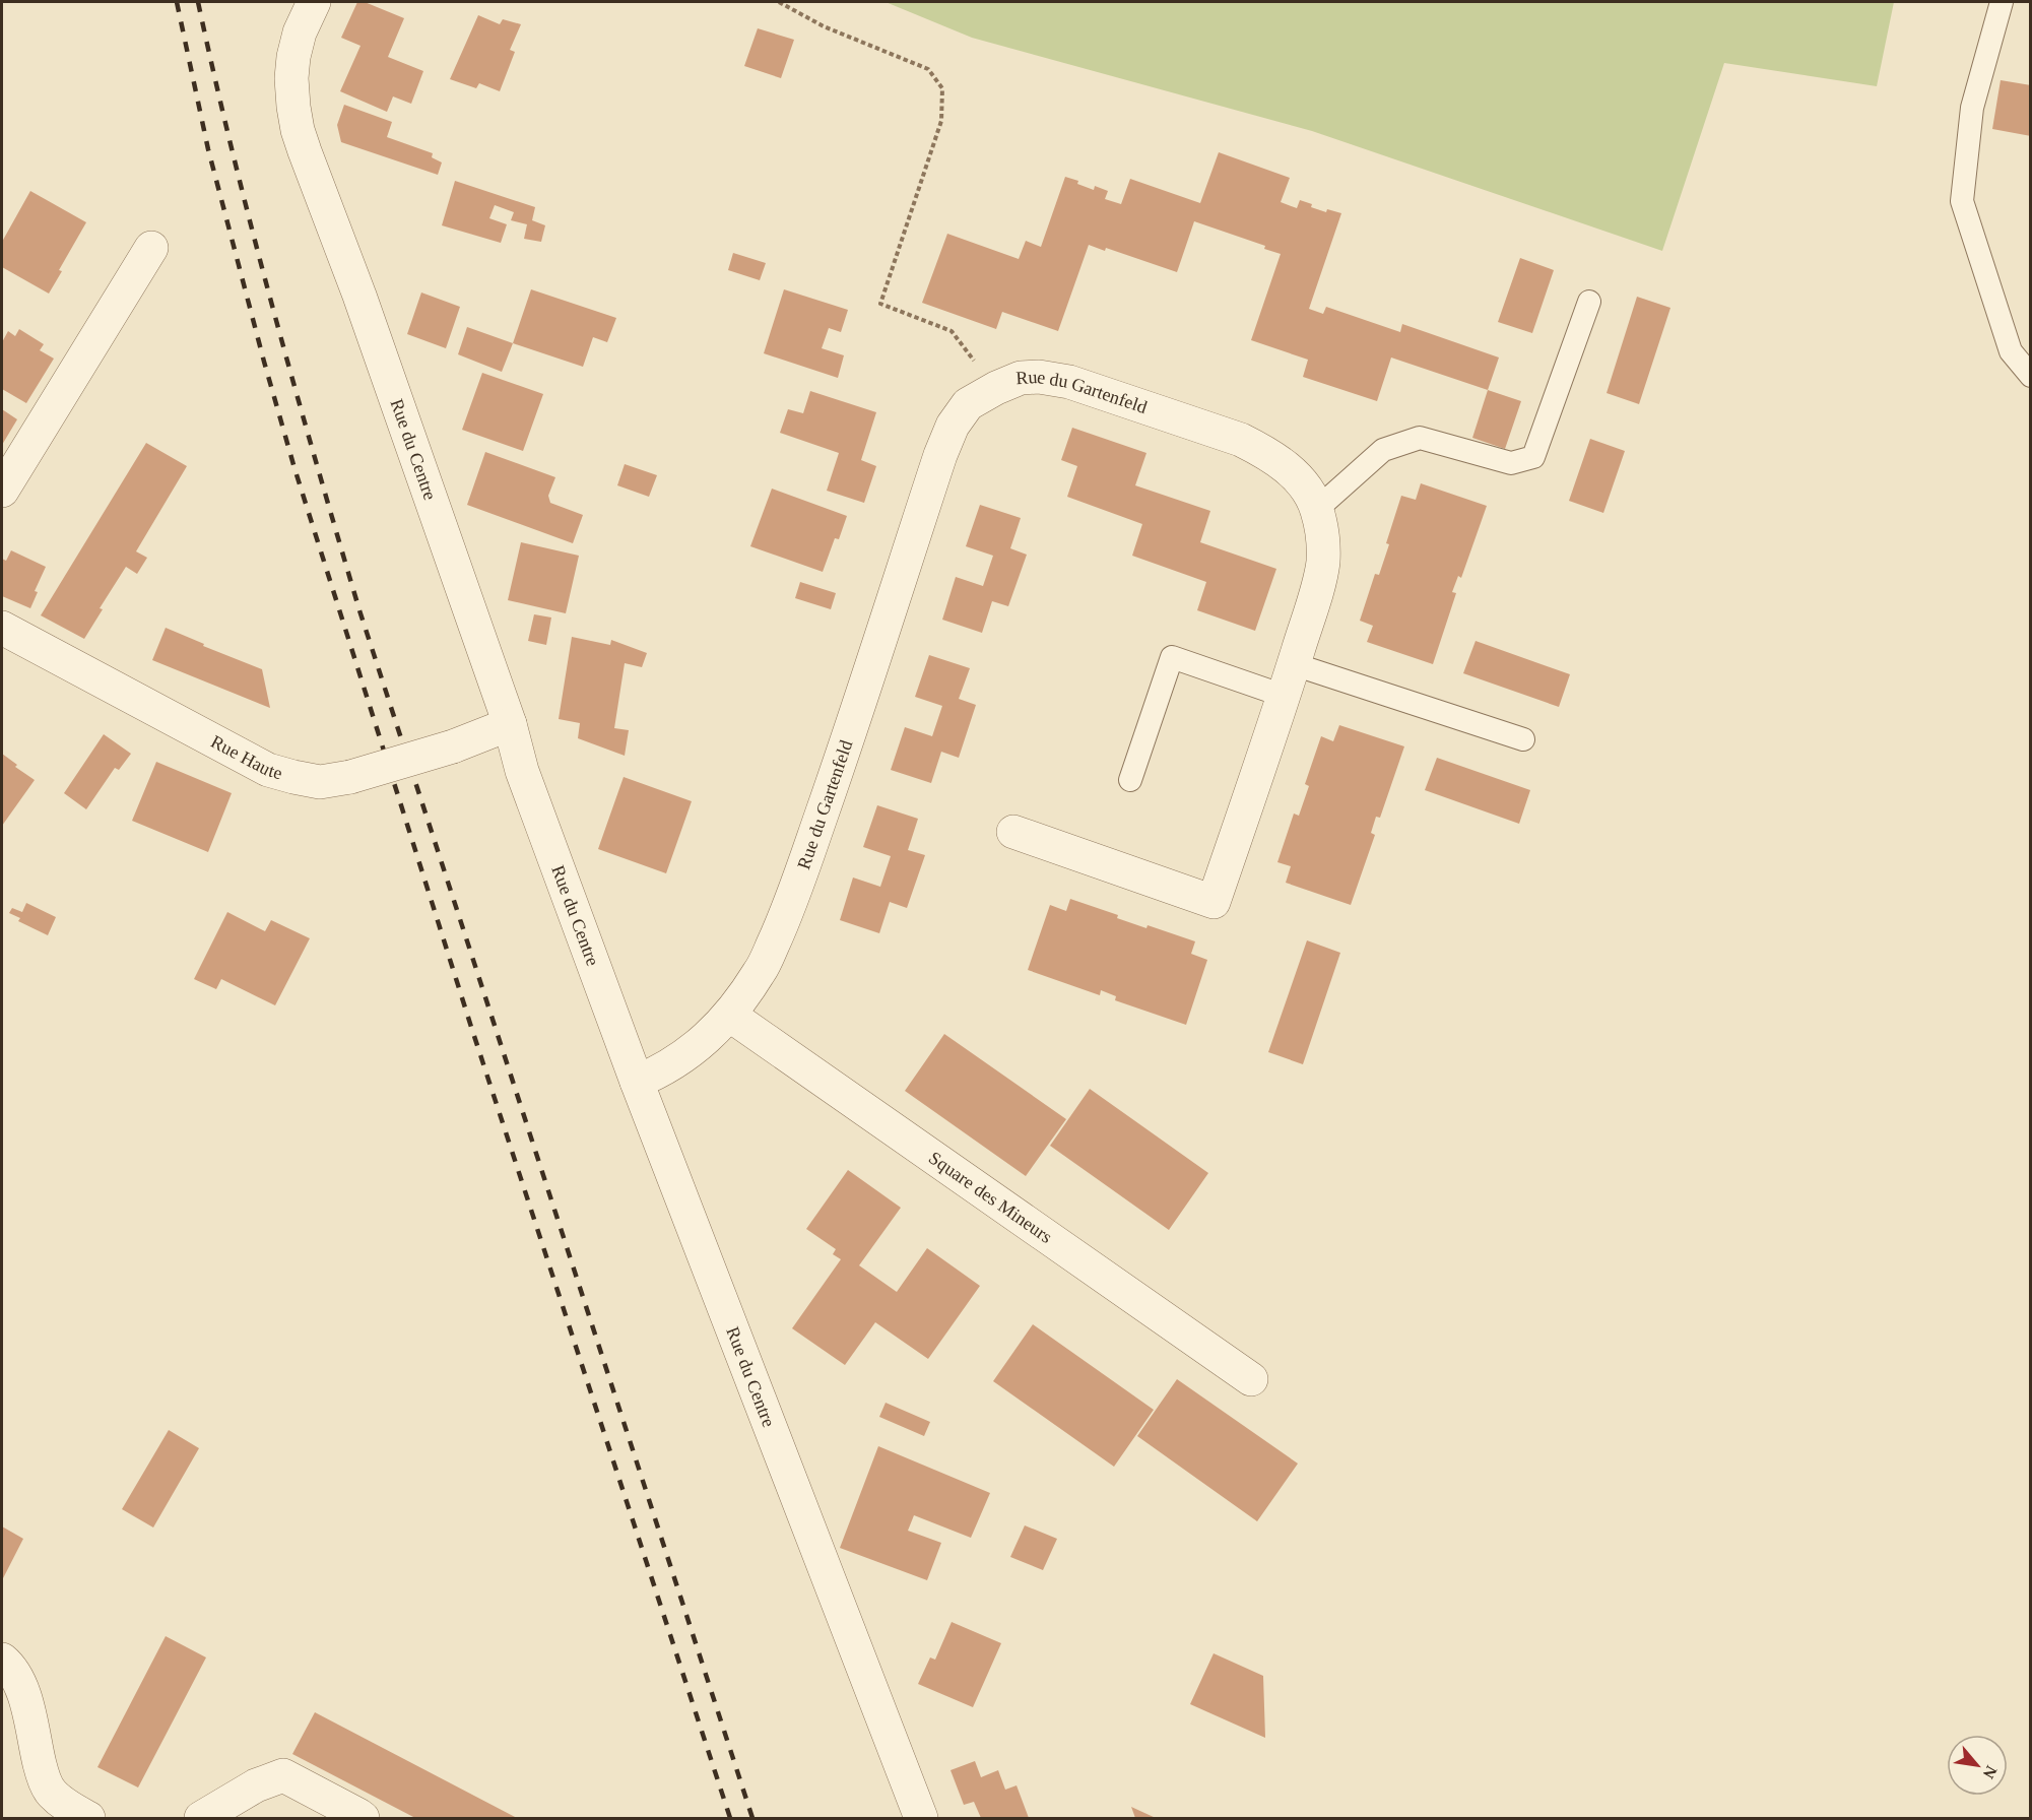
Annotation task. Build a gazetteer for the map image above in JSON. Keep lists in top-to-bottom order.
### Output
{
  "streets": {
    "street": [
      "Rue du Gartenfeld",
      "Rue du Centre",
      "Rue Haute",
      "Square des Mineurs"
    ]
  },
  "crossings": [
    ["Rue du Gartenfeld", "Rue du Centre"],
    ["Rue du Gartenfeld", "Square des Mineurs"],
    ["Rue du Centre", "Rue Haute"]
  ],
  "north": "bottom right"
}
